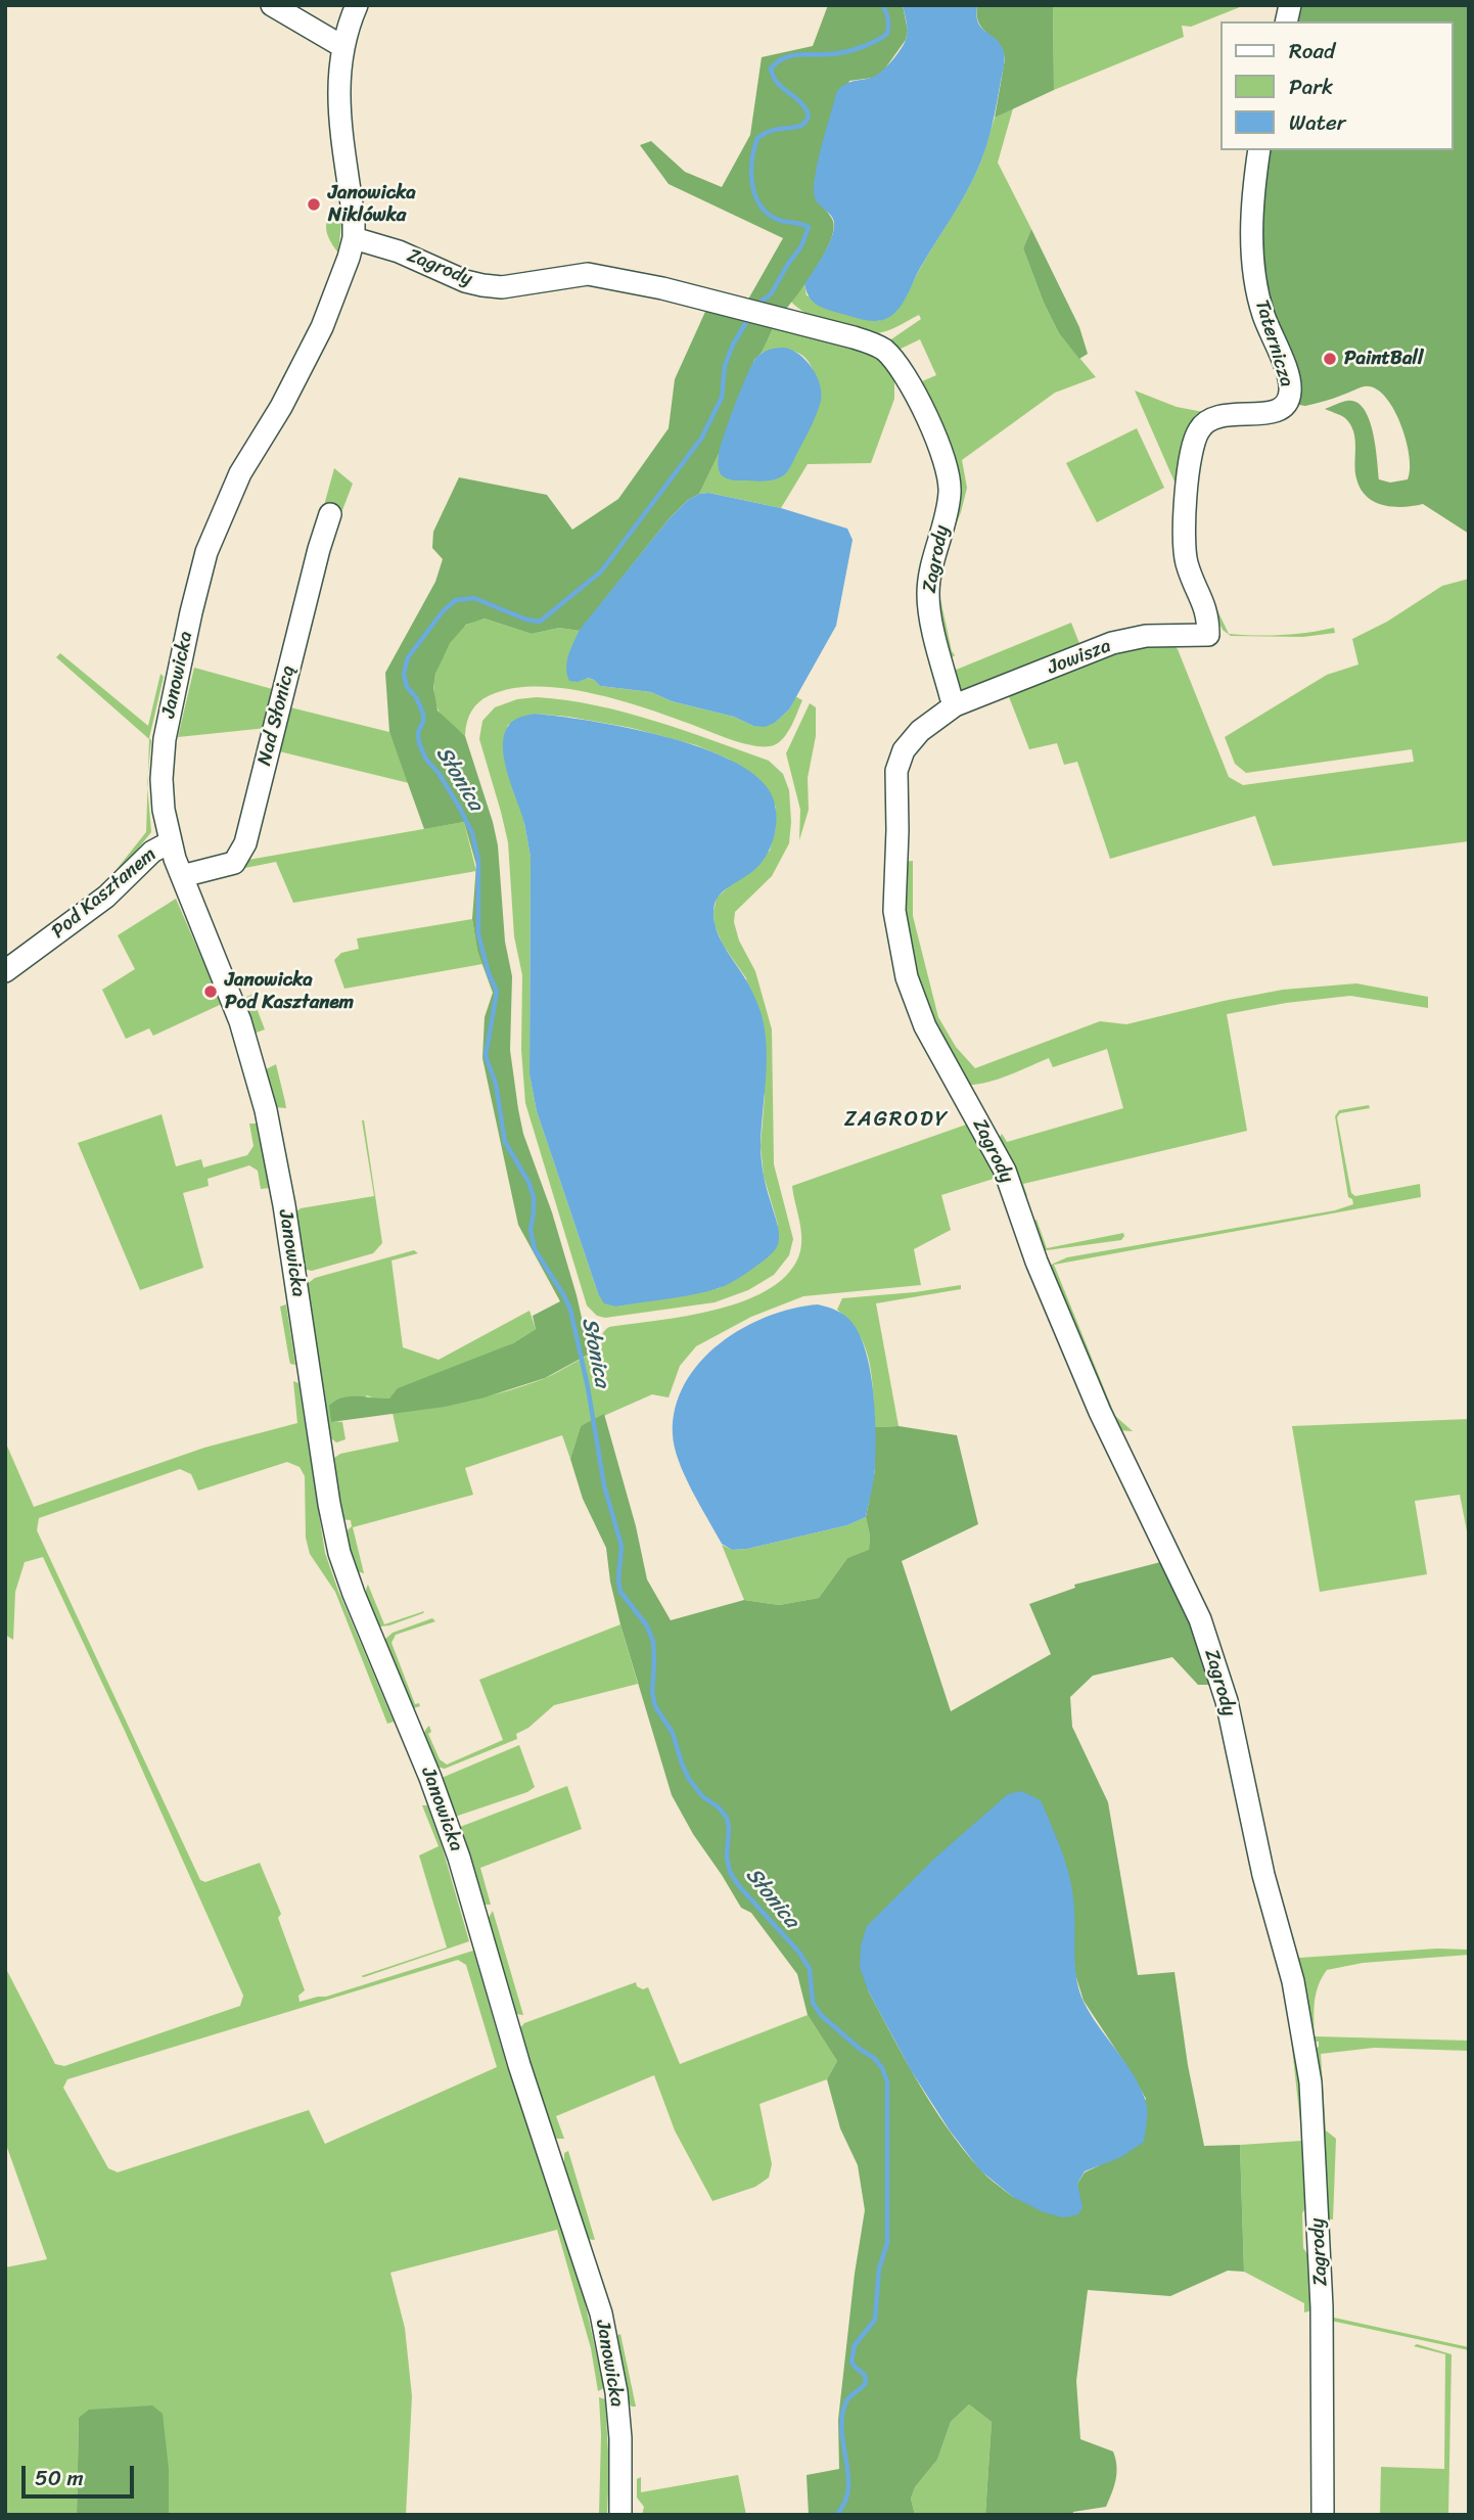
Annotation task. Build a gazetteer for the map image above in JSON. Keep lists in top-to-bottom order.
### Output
{
  "streets": {
    "street": [
      "Zagrody",
      "Taternicza",
      "Jowisza",
      "Janowicka",
      "Nad Słonicą",
      "Pod Kasztanem"
    ]
  },
  "crossings": [
    ["Zagrody", "Jowisza"],
    ["Zagrody", "Janowicka"],
    ["Taternicza", "Jowisza"],
    ["Janowicka", "Nad Słonicą"],
    ["Janowicka", "Pod Kasztanem"]
  ],
  "districts": ["ZAGRODY"],
  "water": ["Słonica"],
  "places": ["Janowicka Niklówka", "PaintBall", "Janowicka Pod Kasztanem"],
  "legend": ["Road", "Park", "Water"],
  "scale_bar": "50 m"
}
